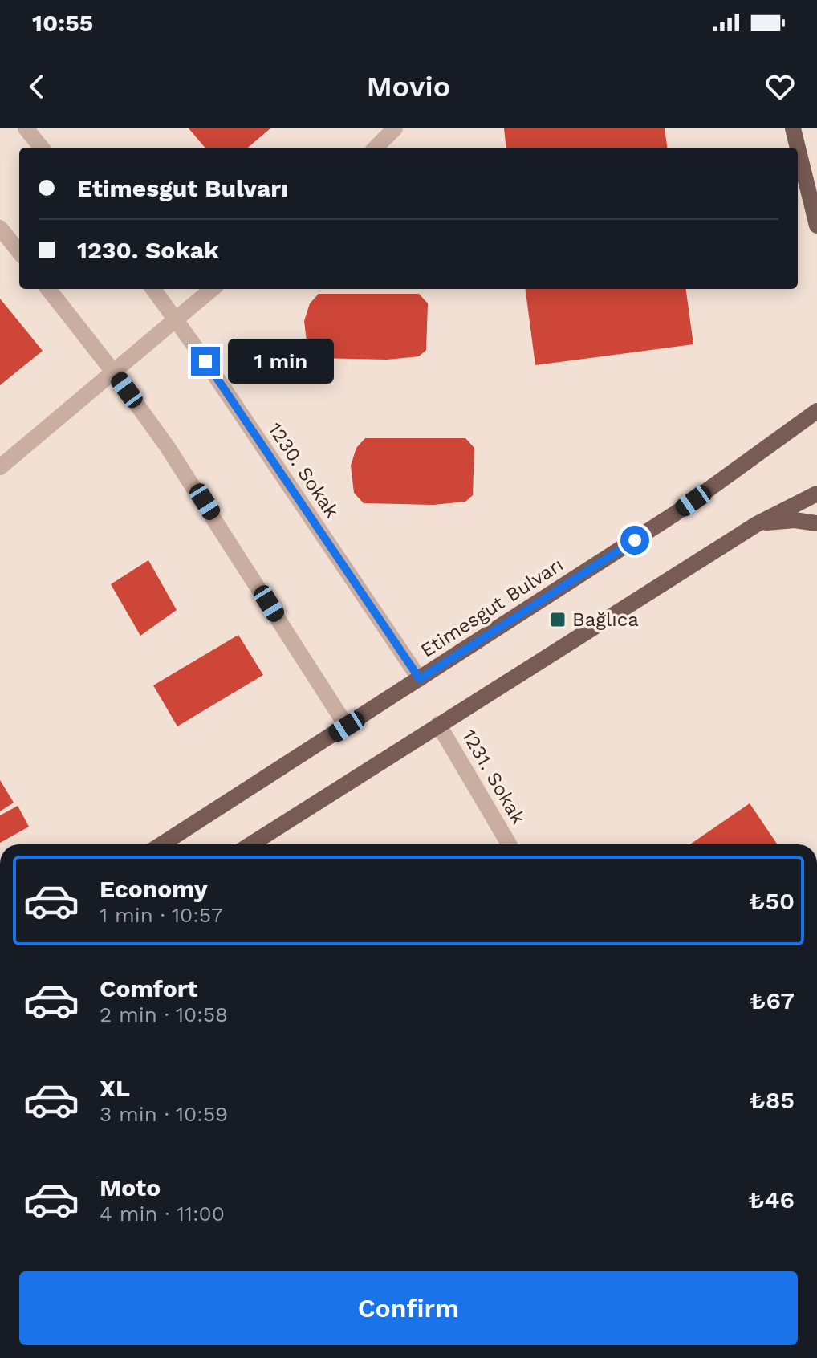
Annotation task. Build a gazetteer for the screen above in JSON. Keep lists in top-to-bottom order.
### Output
{
  "streets": {
    "main road": ["Etimesgut Bulvarı"],
    "street": ["1230. Sokak", "1231. Sokak"]
  },
  "crossings": [
    ["1230. Sokak", "Etimesgut Bulvarı"]
  ],
  "places": {
    "transit": ["Bağlıca"]
  },
  "page": {
    "status": "10:55",
    "header": "Movio",
    "banner": ["Etimesgut Bulvarı", "1230. Sokak"],
    "bubble": "1 min",
    "list": [
      {
        "name": "Economy",
        "note": "1 min · 10:57",
        "value": "₺50"
      },
      {
        "name": "Comfort",
        "note": "2 min · 10:58",
        "value": "₺67"
      },
      {
        "name": "XL",
        "note": "3 min · 10:59",
        "value": "₺85"
      },
      {
        "name": "Moto",
        "note": "4 min · 11:00",
        "value": "₺46"
      }
    ],
    "buttons": "Confirm"
  }
}
